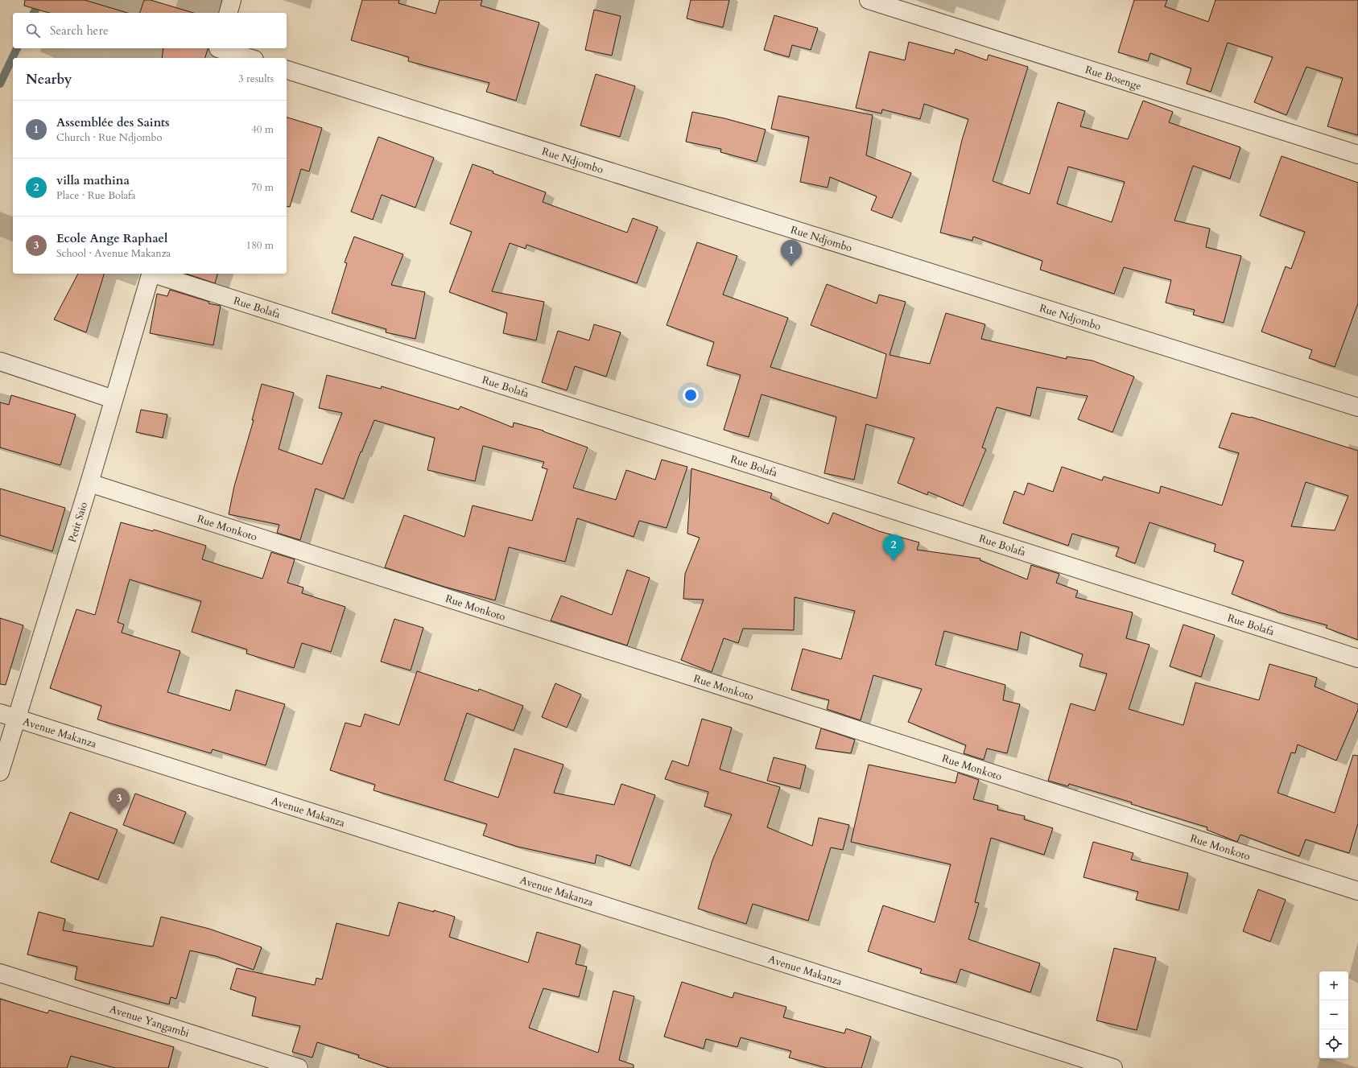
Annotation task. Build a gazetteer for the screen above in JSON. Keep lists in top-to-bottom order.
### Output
{
  "streets": {
    "street": [
      "Rue Bosenge",
      "Rue Ndjombo",
      "Rue Bolafa",
      "Petit Saio",
      "Rue Monkoto",
      "Avenue Makanza",
      "Avenue Yangambi"
    ]
  },
  "crossings": [
    ["Petit Saio", "Rue Monkoto"],
    ["Petit Saio", "Avenue Makanza"]
  ],
  "page": {
    "search": "Search here",
    "heading": ["Nearby", "3 results"],
    "list": [
      {
        "mark": "1",
        "name": "Assemblée des Saints",
        "note": "Church · Rue Ndjombo",
        "value": "40 m"
      },
      {
        "mark": "2",
        "name": "villa mathina",
        "note": "Place · Rue Bolafa",
        "value": "70 m"
      },
      {
        "mark": "3",
        "name": "Ecole Ange Raphael",
        "note": "School · Avenue Makanza",
        "value": "180 m"
      }
    ],
    "pins": ["1", "2", "3"],
    "map_buttons": ["+", "−"]
  }
}
